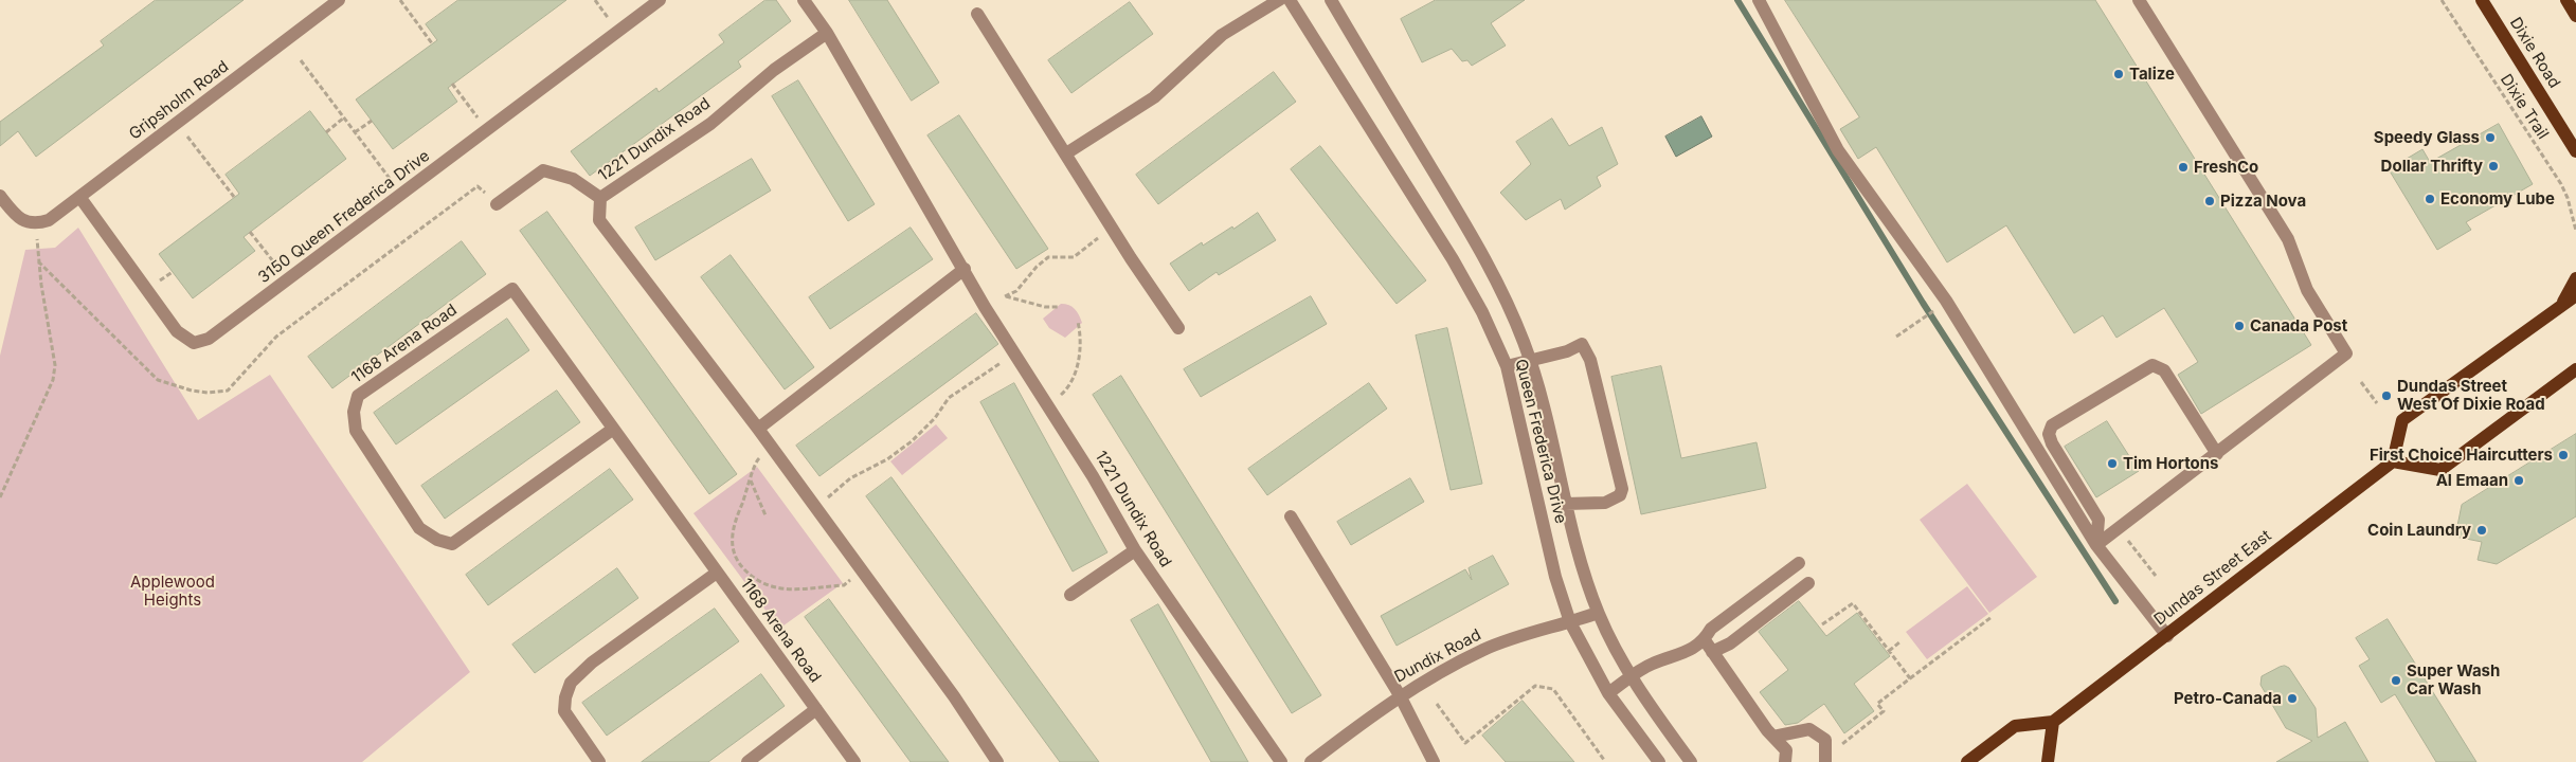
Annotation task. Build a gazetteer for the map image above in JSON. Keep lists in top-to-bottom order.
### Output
{
  "streets": {
    "main road": ["Dixie Road", "Dundas Street East"],
    "street": [
      "Gripsholm Road",
      "1221 Dundix Road",
      "3150 Queen Frederica Drive",
      "1168 Arena Road",
      "Queen Frederica Drive",
      "Dundix Road"
    ],
    "path": ["Dixie Trail"]
  },
  "crossings": [
    ["Gripsholm Road", "3150 Queen Frederica Drive"],
    ["Queen Frederica Drive", "Dundix Road"]
  ],
  "parks": ["Applewood Heights"],
  "places": [
    "Talize",
    "Speedy Glass",
    "Dollar Thrifty",
    "FreshCo",
    "Economy Lube",
    "Pizza Nova",
    "Canada Post",
    "Dundas Street West Of Dixie Road",
    "First Choice Haircutters",
    "Tim Hortons",
    "Al Emaan",
    "Coin Laundry",
    "Super Wash Car Wash",
    "Petro-Canada"
  ]
}
